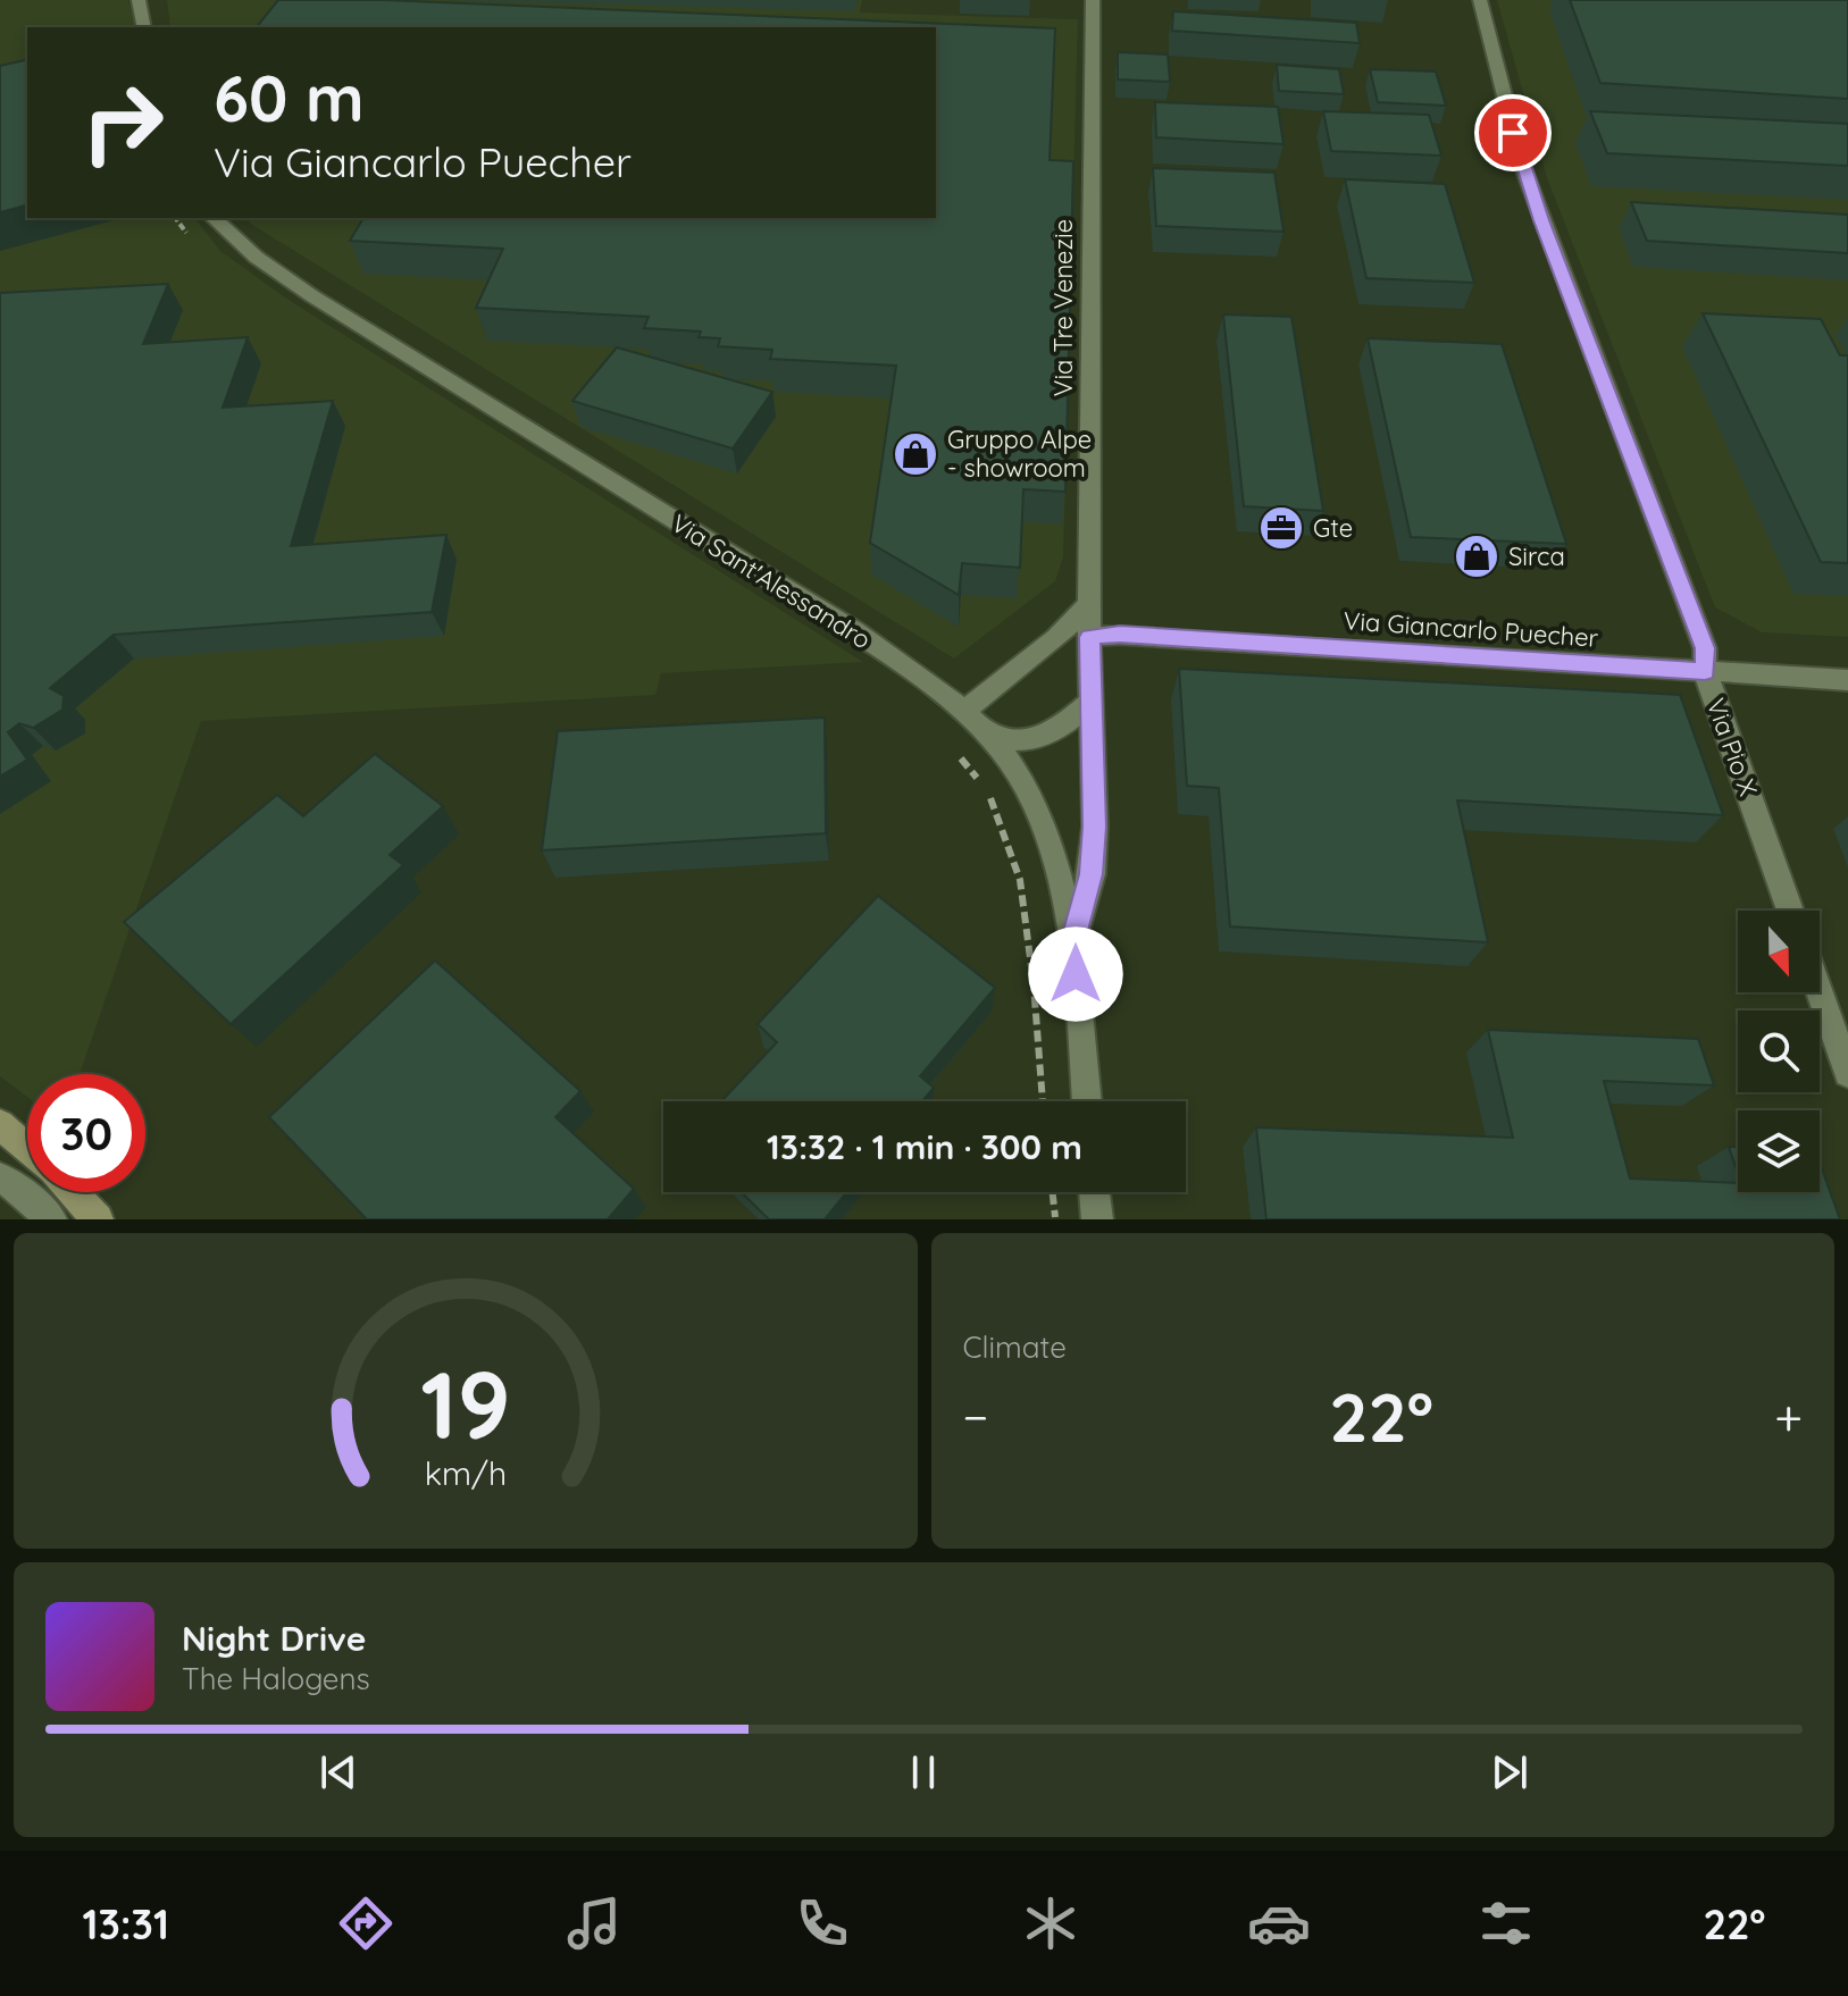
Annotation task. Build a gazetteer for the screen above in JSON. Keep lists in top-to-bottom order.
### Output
{
  "streets": {
    "street": [
      "Via Tre Venezie",
      "Via Sant'Alessandro",
      "Via Giancarlo Puecher",
      "Via Pio X"
    ]
  },
  "crossings": [
    ["Via Tre Venezie", "Via Sant'Alessandro"],
    ["Via Tre Venezie", "Via Giancarlo Puecher"],
    ["Via Giancarlo Puecher", "Via Pio X"]
  ],
  "places": {
    "shop": ["Gruppo Alpe - showroom", "Sirca"],
    "office": ["Gte"]
  },
  "north": "bottom",
  "page": {
    "turn": ["60 m", "Via Giancarlo Puecher"],
    "limit": "30",
    "trip": "13:32 · 1 min · 300 m",
    "tile": "Climate",
    "heat": ["−", "22°", "+"],
    "song": ["Night Drive", "The Halogens"],
    "tabs": ["13:31", "22°"],
    "gauge": ["19", "km/h"]
  }
}
